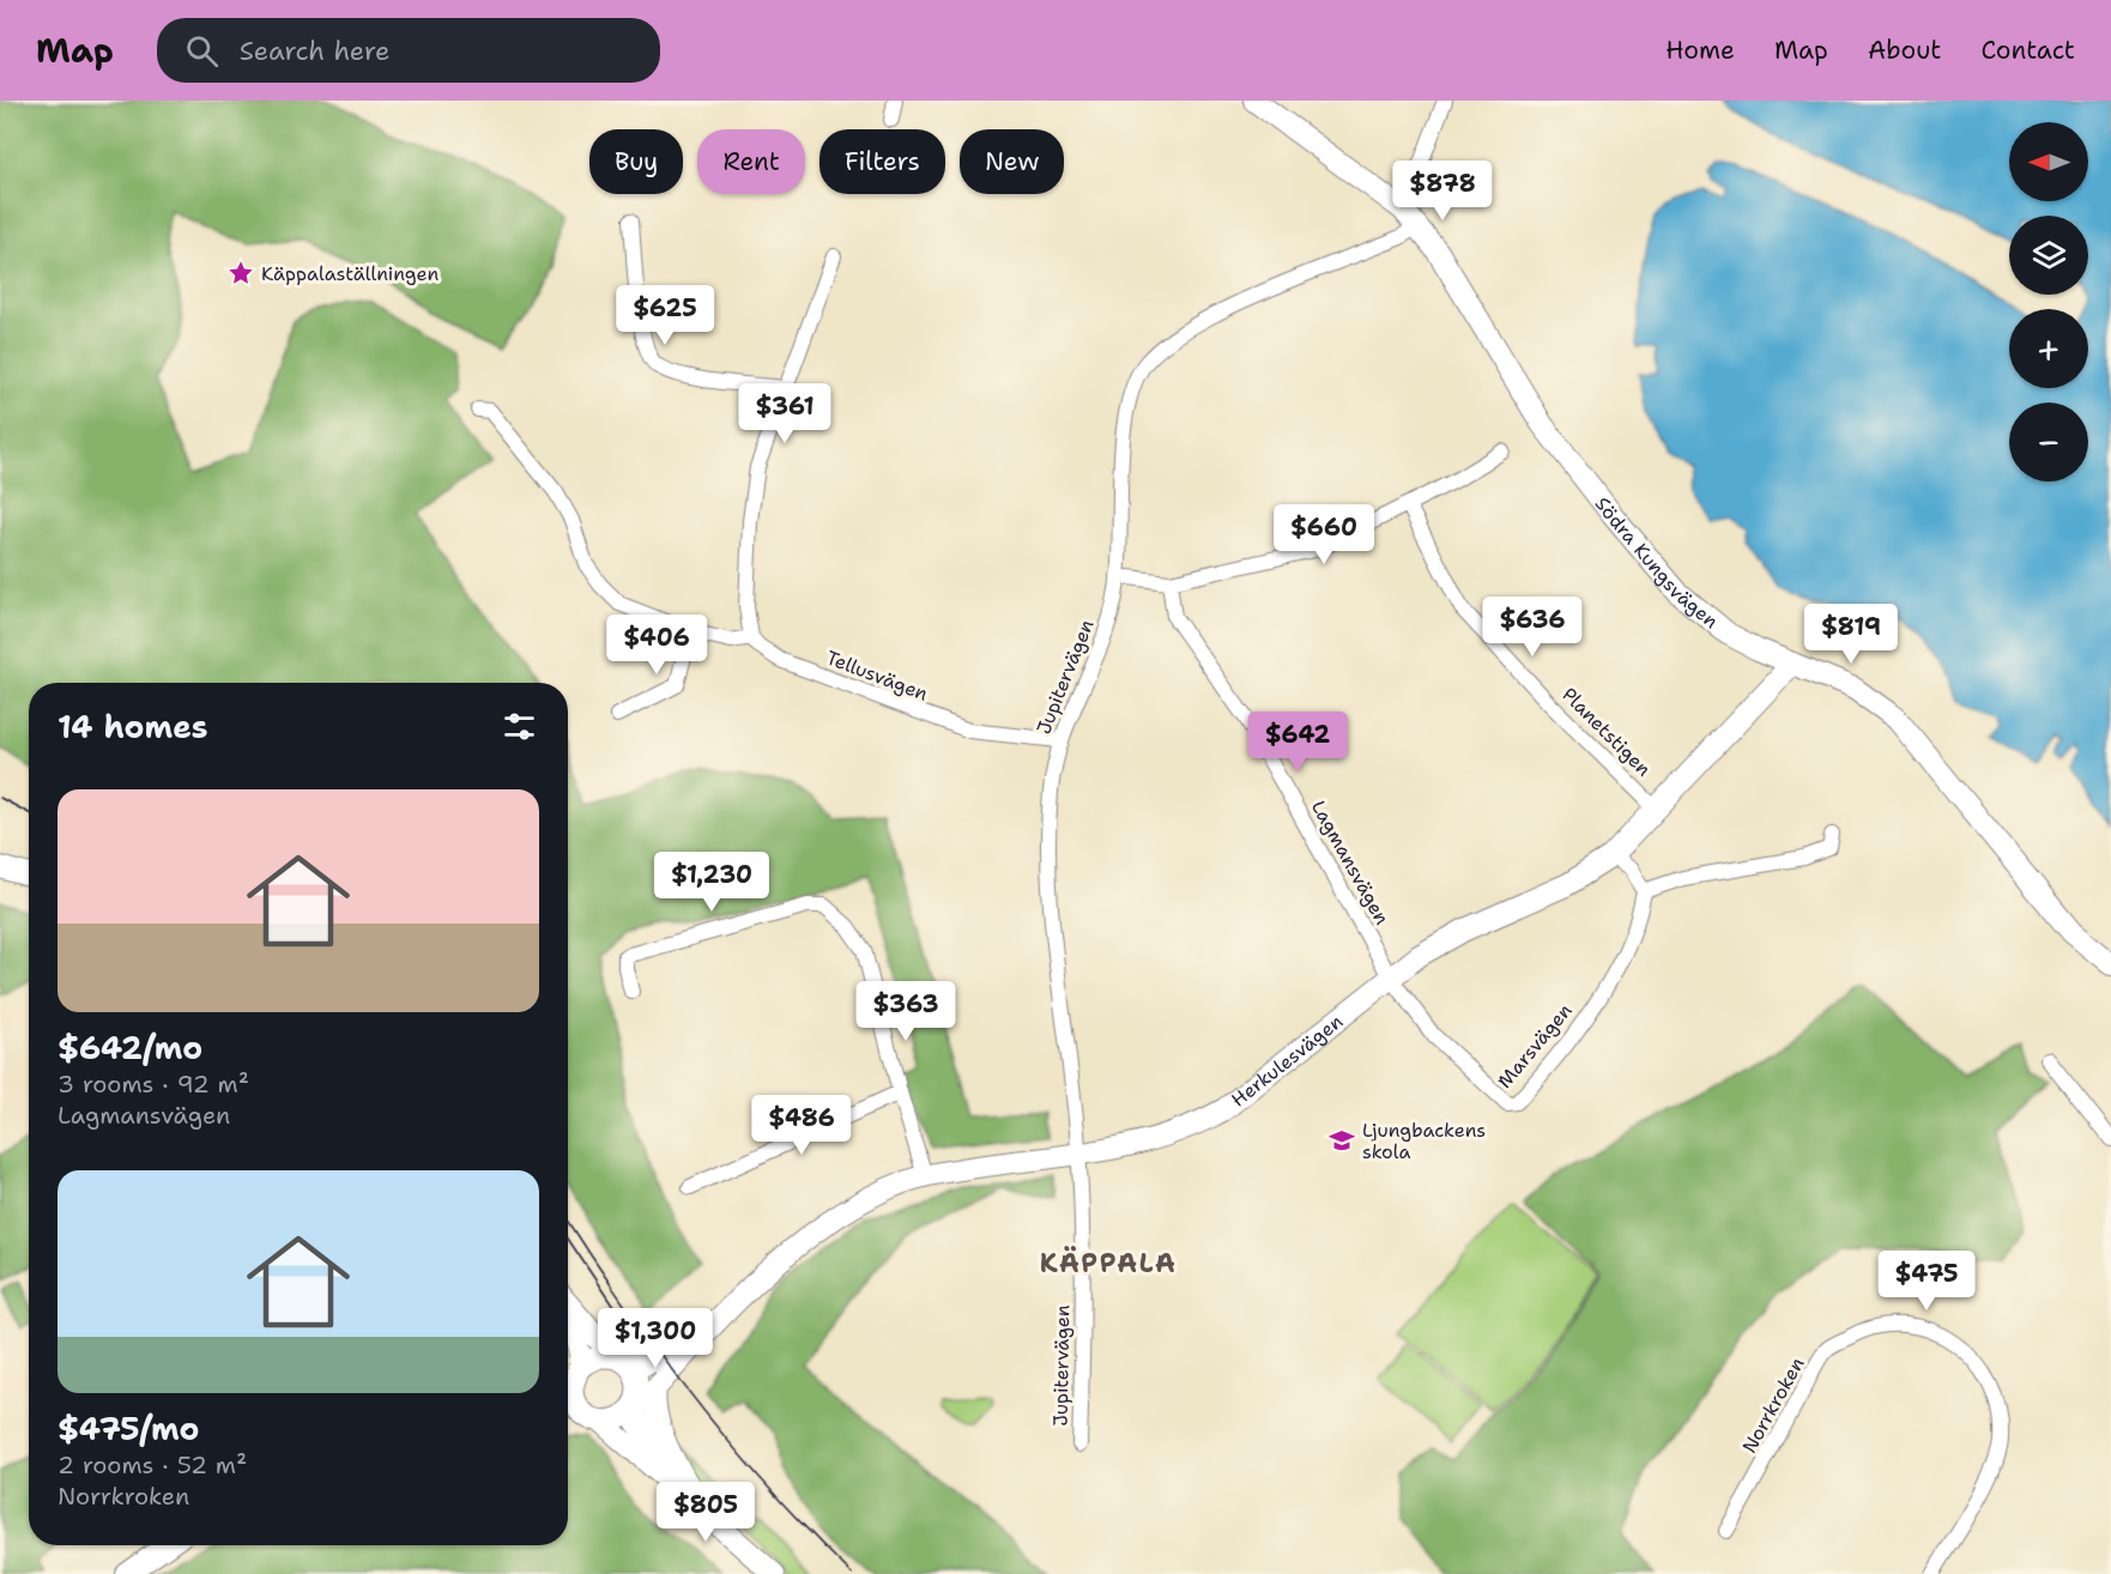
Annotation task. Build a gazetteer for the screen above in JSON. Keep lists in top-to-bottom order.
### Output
{
  "streets": {
    "street": [
      "Södra Kungsvägen",
      "Tellusvägen",
      "Jupitervägen",
      "Planetstigen",
      "Lagmansvägen",
      "Marsvägen",
      "Herkulesvägen",
      "Norrkroken"
    ]
  },
  "crossings": [
    ["Södra Kungsvägen", "Jupitervägen"],
    ["Södra Kungsvägen", "Herkulesvägen"],
    ["Tellusvägen", "Jupitervägen"],
    ["Jupitervägen", "Herkulesvägen"],
    ["Planetstigen", "Herkulesvägen"],
    ["Lagmansvägen", "Marsvägen"],
    ["Lagmansvägen", "Herkulesvägen"],
    ["Marsvägen", "Herkulesvägen"]
  ],
  "districts": ["KÄPPALA"],
  "places": {
    "place": ["Käppalaställningen"],
    "school or university": ["Ljungbackens skola"]
  },
  "north": "left",
  "page": {
    "header": "Map",
    "search": "Search here",
    "nav": [
      "Home",
      "Map",
      "About",
      "Contact"
    ],
    "map_buttons": ["+", "−"],
    "chip": [
      "Buy",
      "Rent",
      "Filters",
      "New"
    ],
    "price": [
      "$878",
      "$625",
      "$361",
      "$660",
      "$636",
      "$819",
      "$406",
      "$642",
      "$1,230",
      "$363",
      "$486",
      "$475",
      "$1,300",
      "$805"
    ],
    "heading": "14 homes",
    "list": [
      {
        "name": "$642/mo",
        "note": "3 rooms · 92 m² · Lagmansvägen"
      },
      {
        "name": "$475/mo",
        "note": "2 rooms · 52 m² · Norrkroken"
      }
    ]
  }
}
